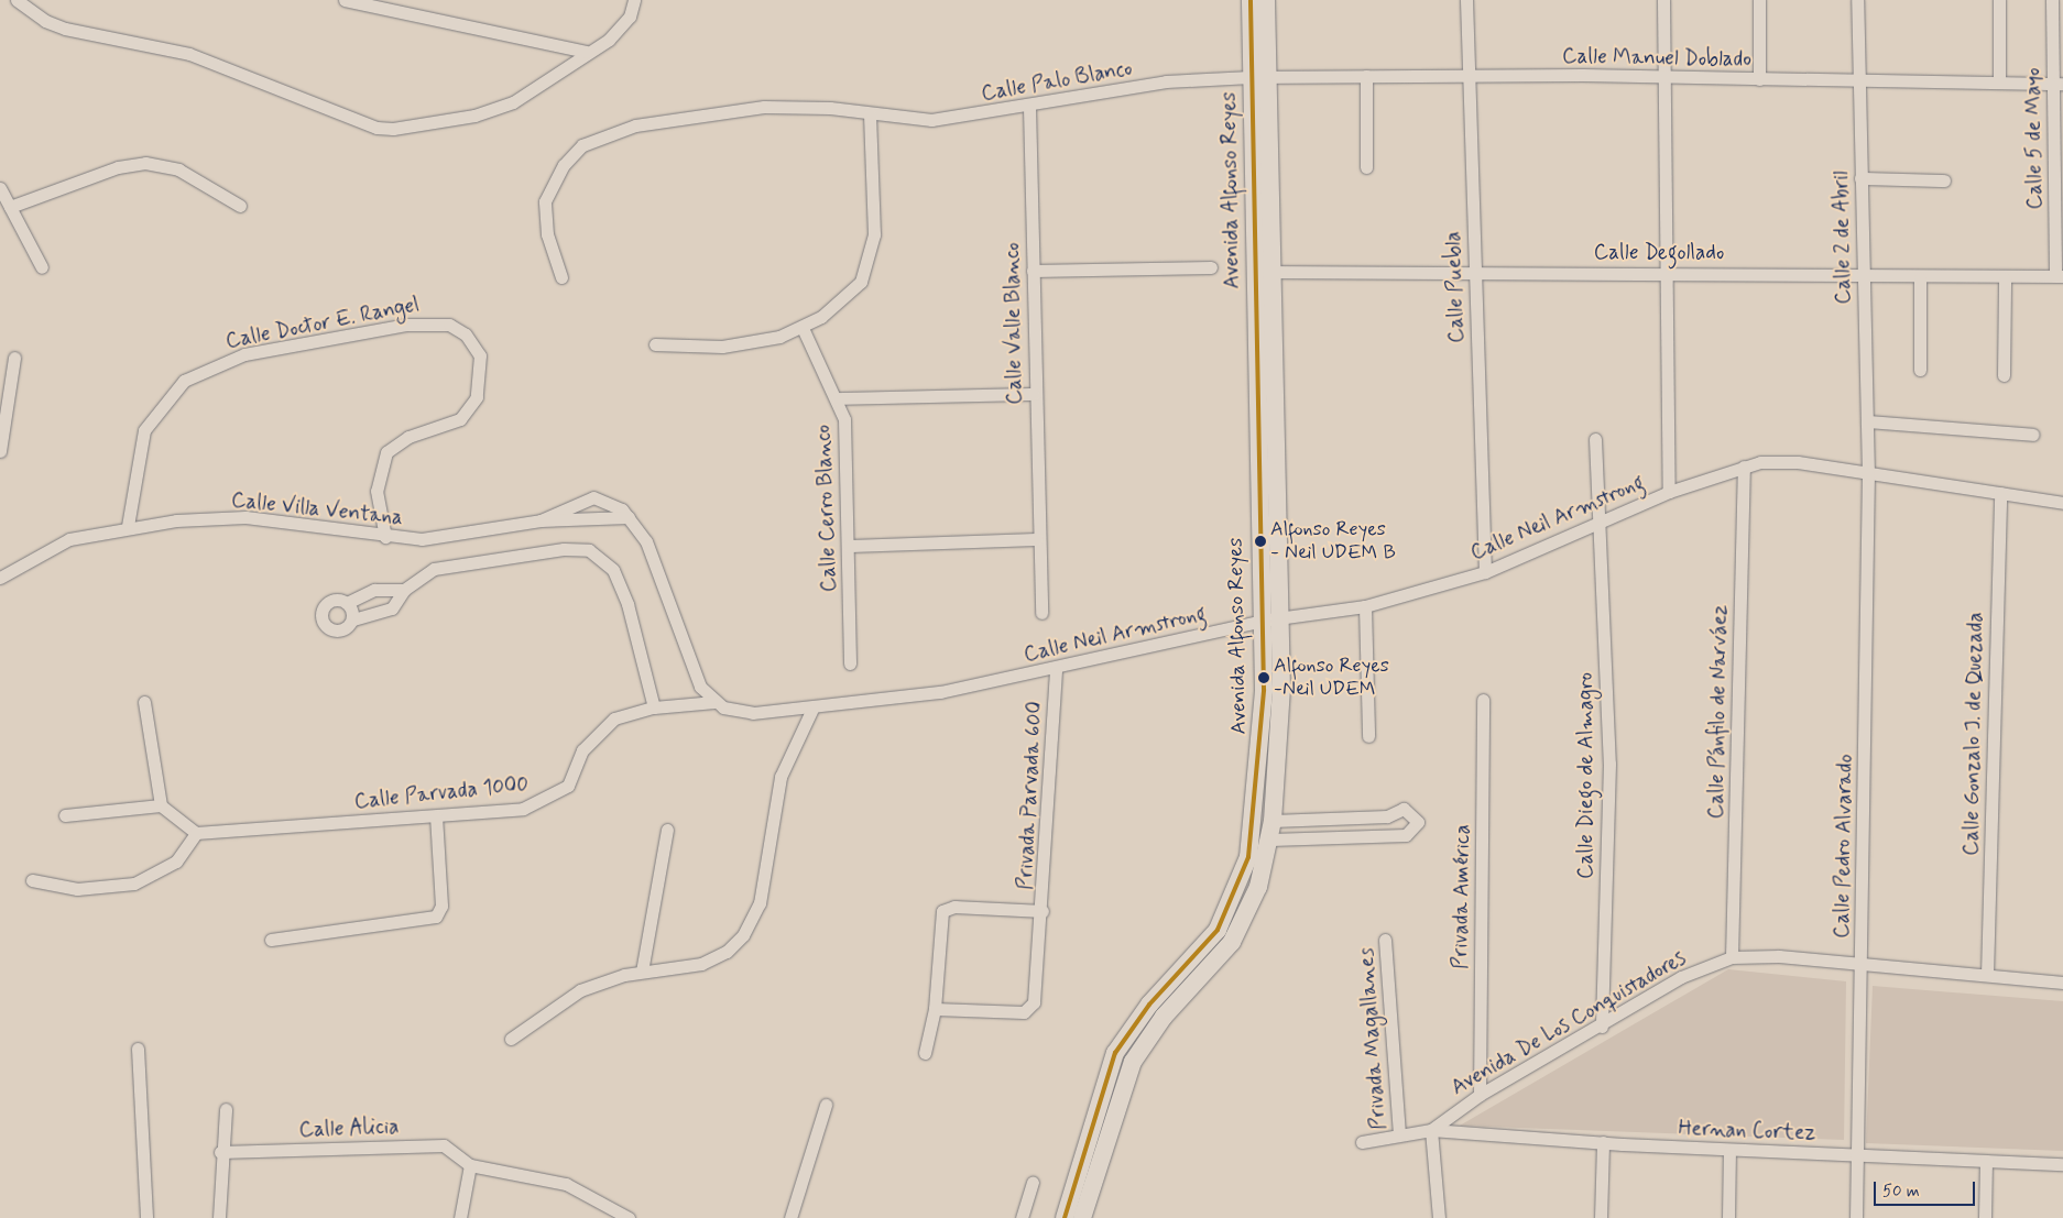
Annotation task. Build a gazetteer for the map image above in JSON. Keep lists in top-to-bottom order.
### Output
{
  "streets": {
    "main road": ["Avenida Alfonso Reyes"],
    "street": [
      "Calle Manuel Doblado",
      "Calle Palo Blanco",
      "Calle 5 de Mayo",
      "Calle 2 de Abril",
      "Calle Degollado",
      "Calle Puebla",
      "Calle Doctor E. Rangel",
      "Calle Valle Blanco",
      "Calle Cerro Blanco",
      "Calle Villa Ventana",
      "Calle Neil Armstrong",
      "Calle Pánfilo de Narváez",
      "Calle Gonzalo J. de Quezada",
      "Calle Diego de Almagro",
      "Calle Parvada 1000",
      "Privada Parvada 600",
      "Calle Pedro Alvarado",
      "Privada América",
      "Avenida De Los Conquistadores",
      "Privada Magallanes",
      "Calle Alicia",
      "Hernan Cortez"
    ]
  },
  "crossings": [
    ["Calle Manuel Doblado", "Calle Palo Blanco"],
    ["Calle Manuel Doblado", "Calle 5 de Mayo"],
    ["Calle Manuel Doblado", "Avenida Alfonso Reyes"],
    ["Calle Manuel Doblado", "Calle 2 de Abril"],
    ["Calle Manuel Doblado", "Calle Puebla"],
    ["Calle Palo Blanco", "Avenida Alfonso Reyes"],
    ["Calle Palo Blanco", "Calle Valle Blanco"],
    ["Calle 5 de Mayo", "Calle Degollado"],
    ["Avenida Alfonso Reyes", "Calle Degollado"],
    ["Avenida Alfonso Reyes", "Calle Neil Armstrong"],
    ["Calle 2 de Abril", "Calle Degollado"],
    ["Calle 2 de Abril", "Calle Neil Armstrong"],
    ["Calle 2 de Abril", "Calle Pedro Alvarado"],
    ["Calle Degollado", "Calle Puebla"],
    ["Calle Puebla", "Calle Neil Armstrong"],
    ["Calle Doctor E. Rangel", "Calle Villa Ventana"],
    ["Calle Villa Ventana", "Calle Neil Armstrong"],
    ["Calle Villa Ventana", "Calle Parvada 1000"],
    ["Calle Neil Armstrong", "Calle Pánfilo de Narváez"],
    ["Calle Neil Armstrong", "Calle Gonzalo J. de Quezada"],
    ["Calle Neil Armstrong", "Calle Diego de Almagro"],
    ["Calle Neil Armstrong", "Privada Parvada 600"],
    ["Calle Neil Armstrong", "Calle Pedro Alvarado"],
    ["Calle Pánfilo de Narváez", "Avenida De Los Conquistadores"],
    ["Calle Gonzalo J. de Quezada", "Avenida De Los Conquistadores"],
    ["Calle Diego de Almagro", "Avenida De Los Conquistadores"],
    ["Calle Pedro Alvarado", "Avenida De Los Conquistadores"],
    ["Calle Pedro Alvarado", "Hernan Cortez"],
    ["Privada América", "Avenida De Los Conquistadores"],
    ["Avenida De Los Conquistadores", "Privada Magallanes"],
    ["Avenida De Los Conquistadores", "Hernan Cortez"]
  ],
  "places": ["Alfonso Reyes - Neil UDEM B", "Alfonso Reyes -Neil UDEM"],
  "scale_bar": "50 m"
}
